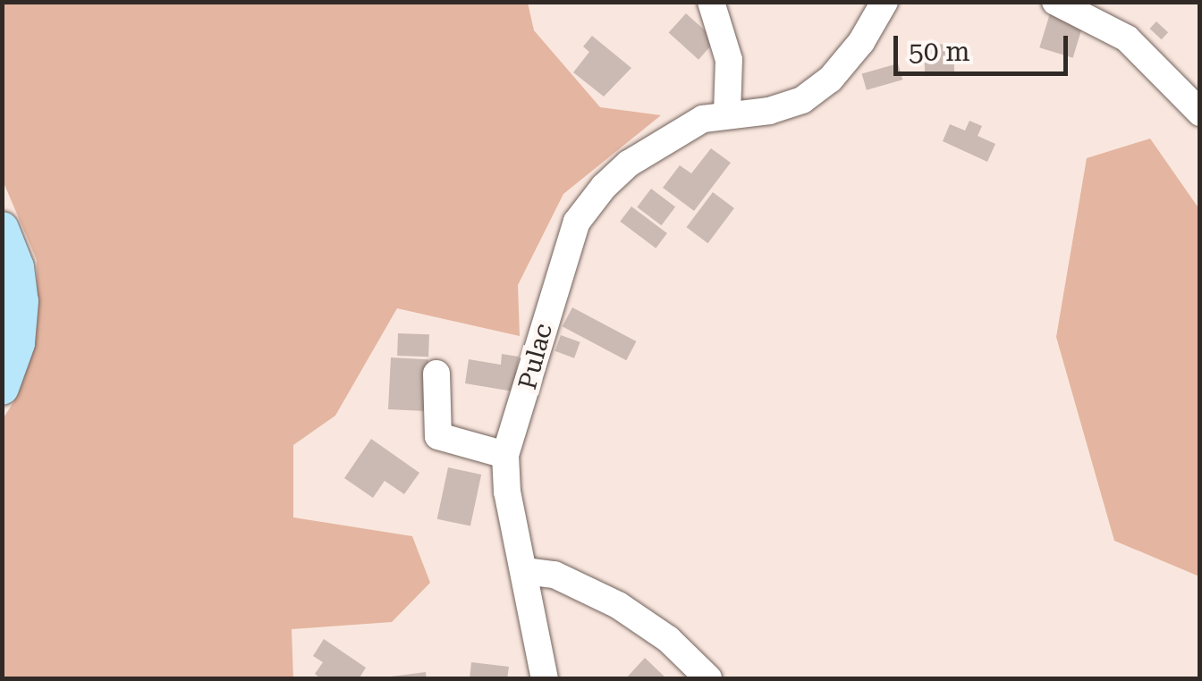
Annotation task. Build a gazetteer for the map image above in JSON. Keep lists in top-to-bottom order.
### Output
{
  "streets": {
    "street": ["Pulac"]
  },
  "scale_bar": "50 m"
}
